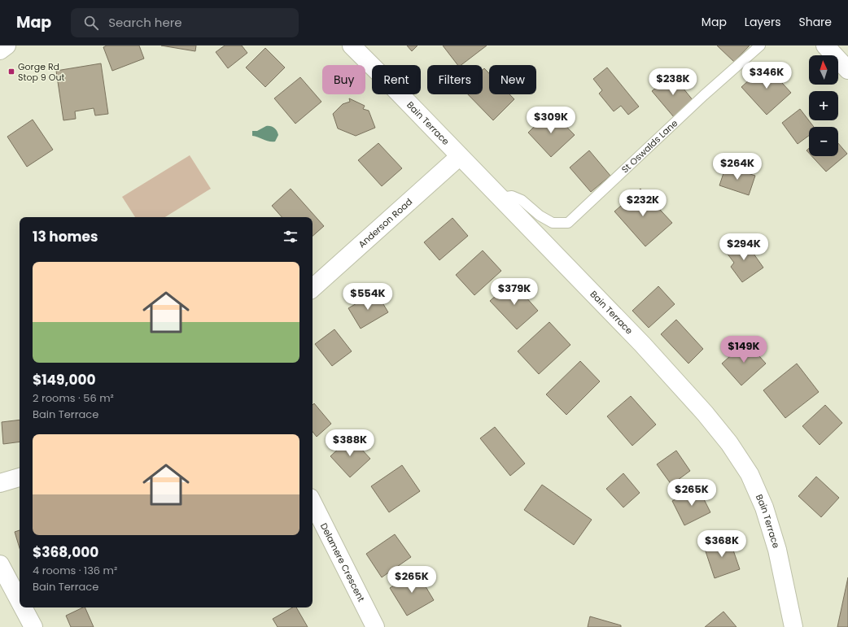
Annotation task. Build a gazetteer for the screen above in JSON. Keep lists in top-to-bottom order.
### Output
{
  "streets": {
    "street": ["Bain Terrace", "Anderson Road", "Delamere Crescent"],
    "lane": ["St Oswalds Lane"]
  },
  "crossings": [
    ["Bain Terrace", "St Oswalds Lane"],
    ["Bain Terrace", "Anderson Road"]
  ],
  "places": {
    "transit": ["Gorge Rd Stop 9 Out"]
  },
  "north": "top",
  "page": {
    "header": "Map",
    "search": "Search here",
    "nav": ["Map", "Layers", "Share"],
    "map_buttons": ["+", "−"],
    "price": [
      "$346K",
      "$238K",
      "$309K",
      "$264K",
      "$232K",
      "$294K",
      "$379K",
      "$554K",
      "$149K",
      "$388K",
      "$265K",
      "$368K",
      "$265K"
    ],
    "chip": [
      "Buy",
      "Rent",
      "Filters",
      "New"
    ],
    "heading": "13 homes",
    "list": [
      {
        "name": "$149,000",
        "note": "2 rooms · 56 m² · Bain Terrace"
      },
      {
        "name": "$368,000",
        "note": "4 rooms · 136 m² · Bain Terrace"
      }
    ]
  }
}
